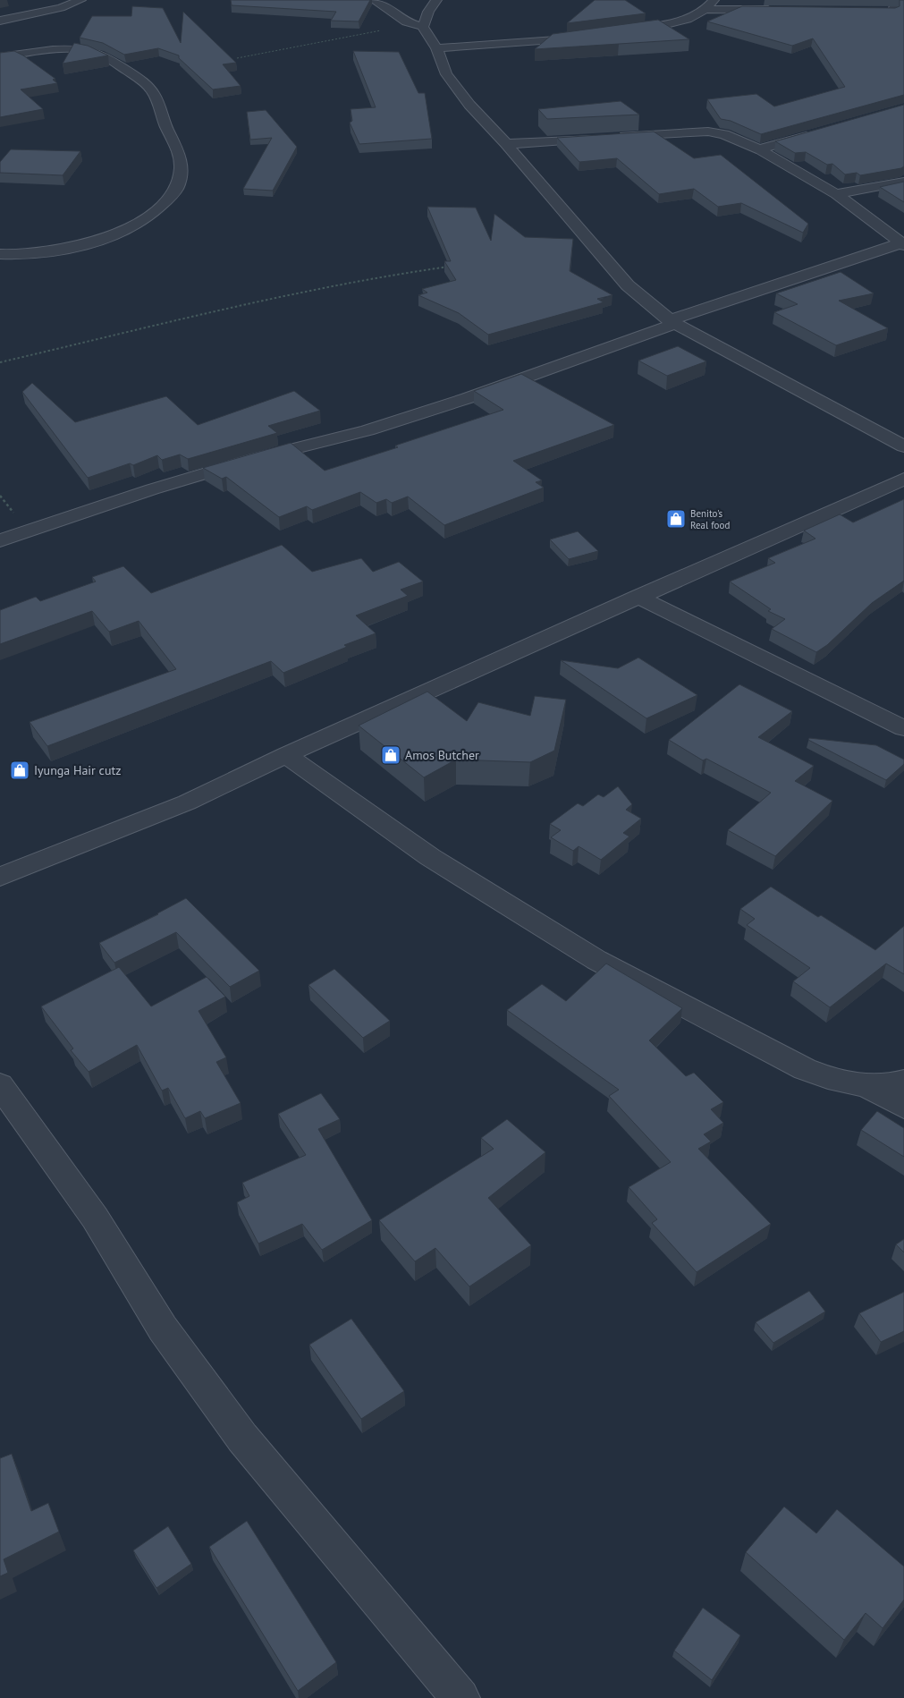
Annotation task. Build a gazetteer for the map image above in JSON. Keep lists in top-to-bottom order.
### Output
{
  "places": {
    "shop": ["Benito's Real food", "Amos Butcher", "Iyunga Hair cutz"]
  }
}
